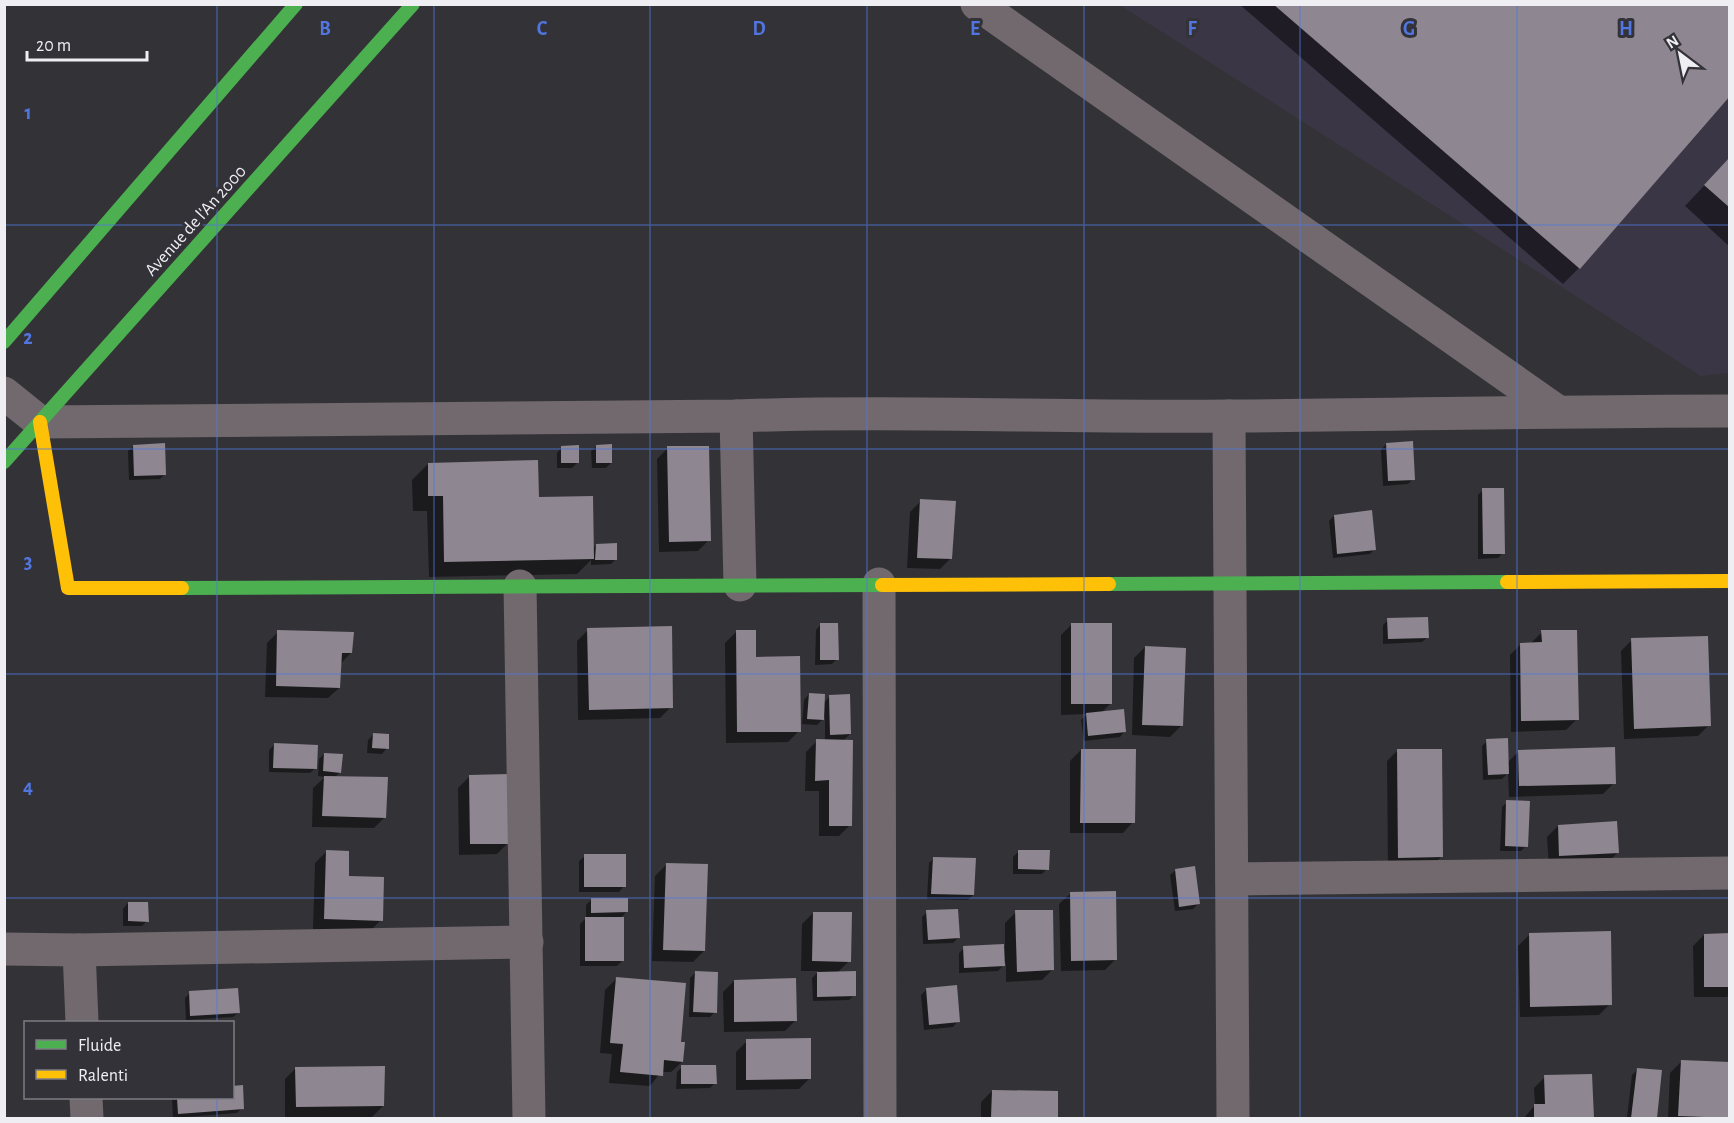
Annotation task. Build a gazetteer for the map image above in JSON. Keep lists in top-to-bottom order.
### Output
{
  "streets": {
    "street": ["Avenue de l'An 2000"]
  },
  "legend": ["Fluide", "Ralenti"],
  "scale_bar": "20 m",
  "north": "top left",
  "grid": {
    "columns": [
      "B",
      "C",
      "D",
      "E",
      "F",
      "G",
      "H"
    ],
    "rows": [
      "1",
      "2",
      "3",
      "4"
    ]
  }
}
